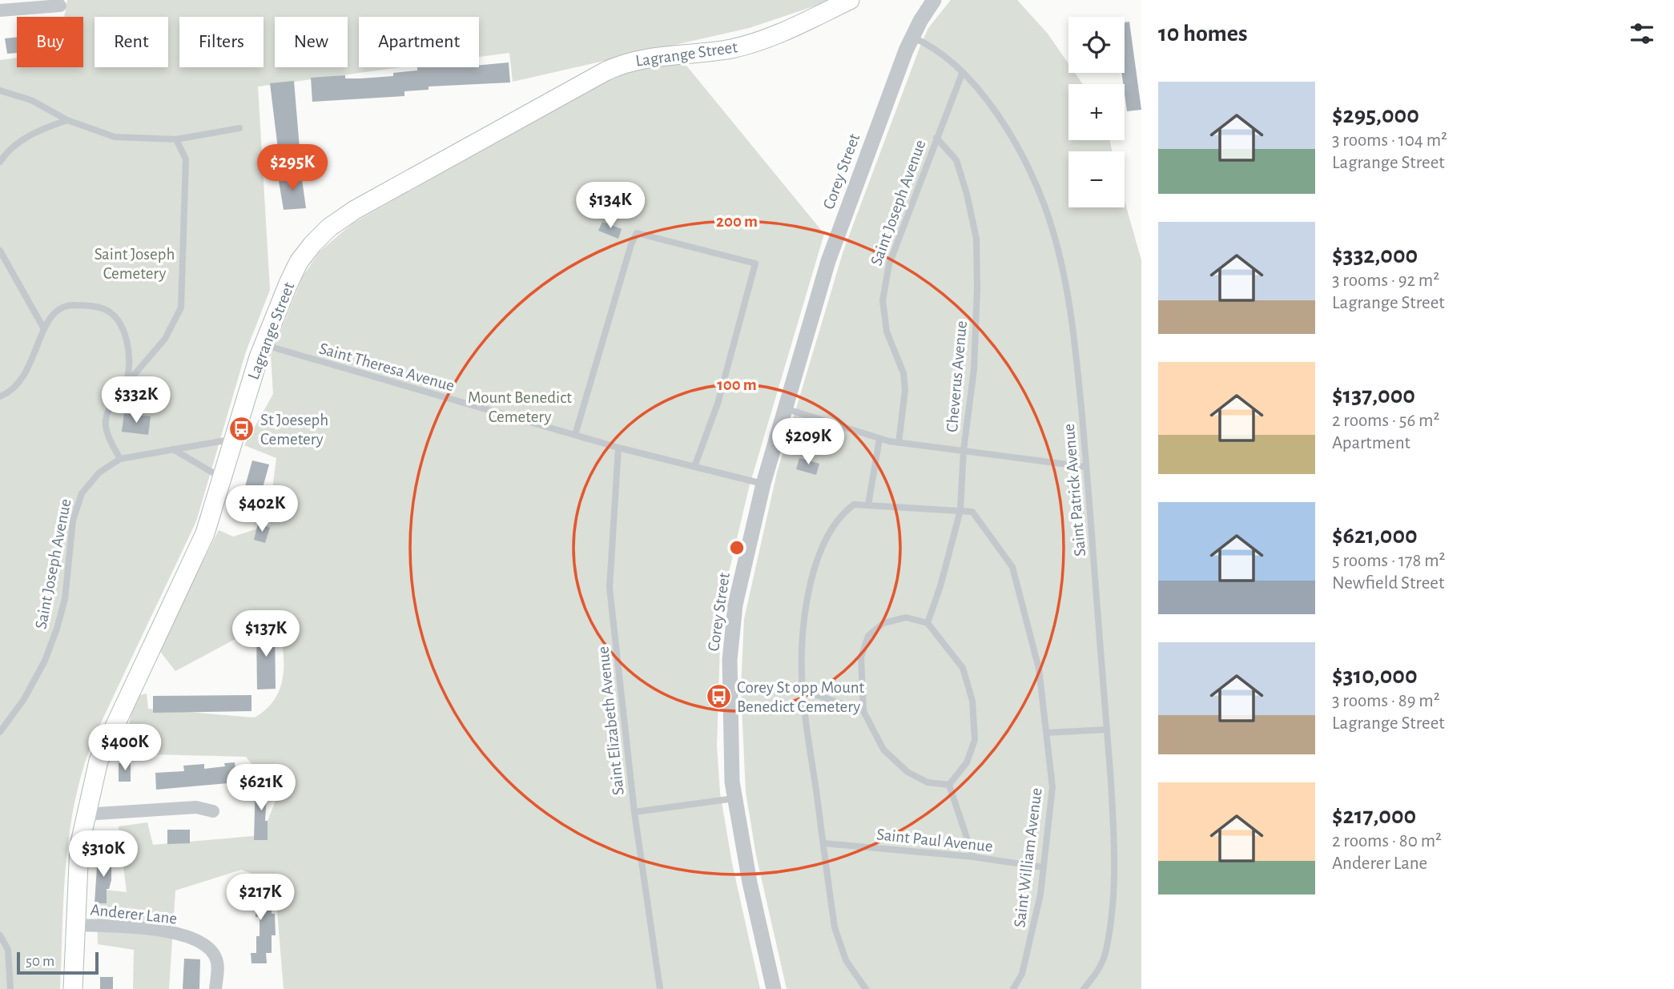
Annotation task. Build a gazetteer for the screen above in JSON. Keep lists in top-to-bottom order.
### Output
{
  "streets": {
    "main road": ["Lagrange Street"],
    "street": ["Corey Street", "Anderer Lane"],
    "lane": [
      "Saint Joseph Avenue",
      "Saint Theresa Avenue",
      "Cheverus Avenue",
      "Saint Patrick Avenue",
      "Saint Elizabeth Avenue",
      "Saint Paul Avenue",
      "Saint William Avenue"
    ]
  },
  "crossings": [
    ["Lagrange Street", "Saint Joseph Avenue"],
    ["Lagrange Street", "Saint Theresa Avenue"],
    ["Lagrange Street", "Anderer Lane"],
    ["Corey Street", "Saint Theresa Avenue"],
    ["Corey Street", "Saint Patrick Avenue"],
    ["Saint Joseph Avenue", "Cheverus Avenue"],
    ["Saint Joseph Avenue", "Saint Patrick Avenue"],
    ["Saint Theresa Avenue", "Saint Elizabeth Avenue"],
    ["Cheverus Avenue", "Saint William Avenue"],
    ["Saint Paul Avenue", "Saint William Avenue"]
  ],
  "parks": ["Saint Joseph Cemetery", "Mount Benedict Cemetery"],
  "places": {
    "bus stop": ["St Joeseph Cemetery", "Corey St opp Mount Benedict Cemetery"]
  },
  "scale_bar": "50 m",
  "page": {
    "heading": "10 homes",
    "map_buttons": ["+", "−"],
    "chip": [
      "Buy",
      "Rent",
      "Filters",
      "New",
      "Apartment"
    ],
    "list": [
      {
        "name": "$295,000",
        "note": "3 rooms · 104 m² · Lagrange Street"
      },
      {
        "name": "$332,000",
        "note": "3 rooms · 92 m² · Lagrange Street"
      },
      {
        "name": "$137,000",
        "note": "2 rooms · 56 m² · Apartment"
      },
      {
        "name": "$621,000",
        "note": "5 rooms · 178 m² · Newfield Street"
      },
      {
        "name": "$310,000",
        "note": "3 rooms · 89 m² · Lagrange Street"
      },
      {
        "name": "$217,000",
        "note": "2 rooms · 80 m² · Anderer Lane"
      }
    ],
    "price": [
      "$295K",
      "$134K",
      "$332K",
      "$209K",
      "$402K",
      "$137K",
      "$400K",
      "$621K",
      "$310K",
      "$217K"
    ],
    "scale": "50 m"
  },
  "rings": ["200 m", "100 m"]
}
